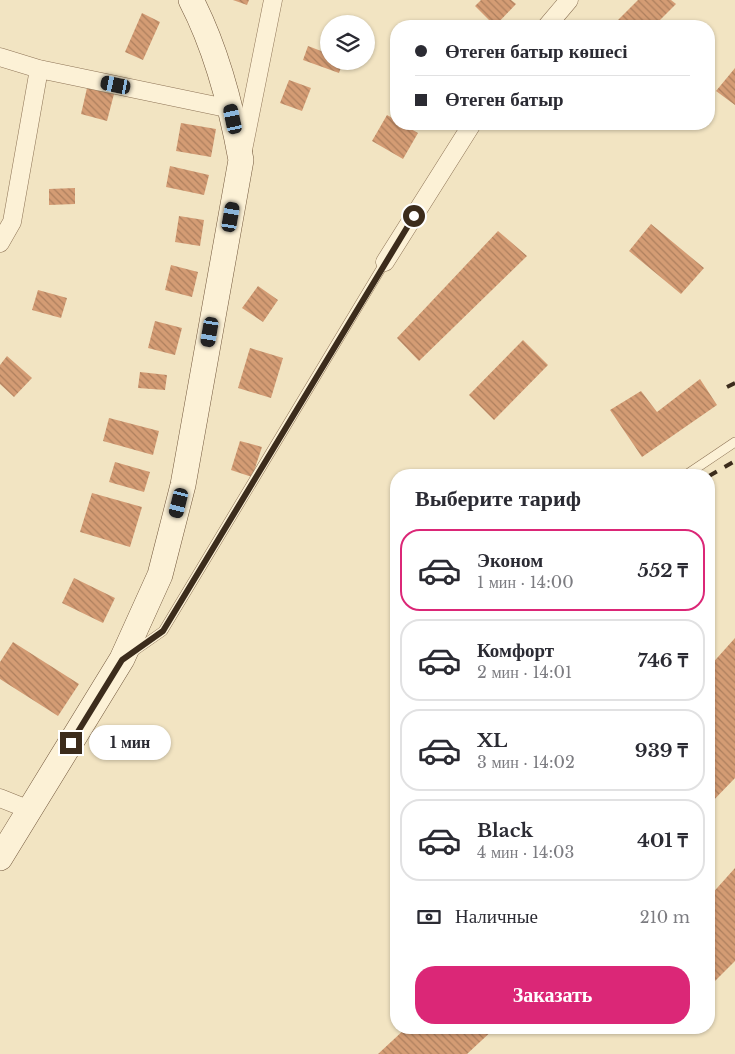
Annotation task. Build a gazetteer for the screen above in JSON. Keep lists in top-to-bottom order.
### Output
{
  "page": {
    "banner": ["Өтеген батыр көшесі", "Өтеген батыр"],
    "heading": "Выберите тариф",
    "list": [
      {
        "name": "Эконом",
        "note": "1 мин · 14:00",
        "value": "552 ₸"
      },
      {
        "name": "Комфорт",
        "note": "2 мин · 14:01",
        "value": "746 ₸"
      },
      {
        "name": "XL",
        "note": "3 мин · 14:02",
        "value": "939 ₸"
      },
      {
        "name": "Black",
        "note": "4 мин · 14:03",
        "value": "401 ₸"
      }
    ],
    "bubble": "1 мин",
    "pay": ["Наличные", "210 m"],
    "buttons": "Заказать"
  }
}
